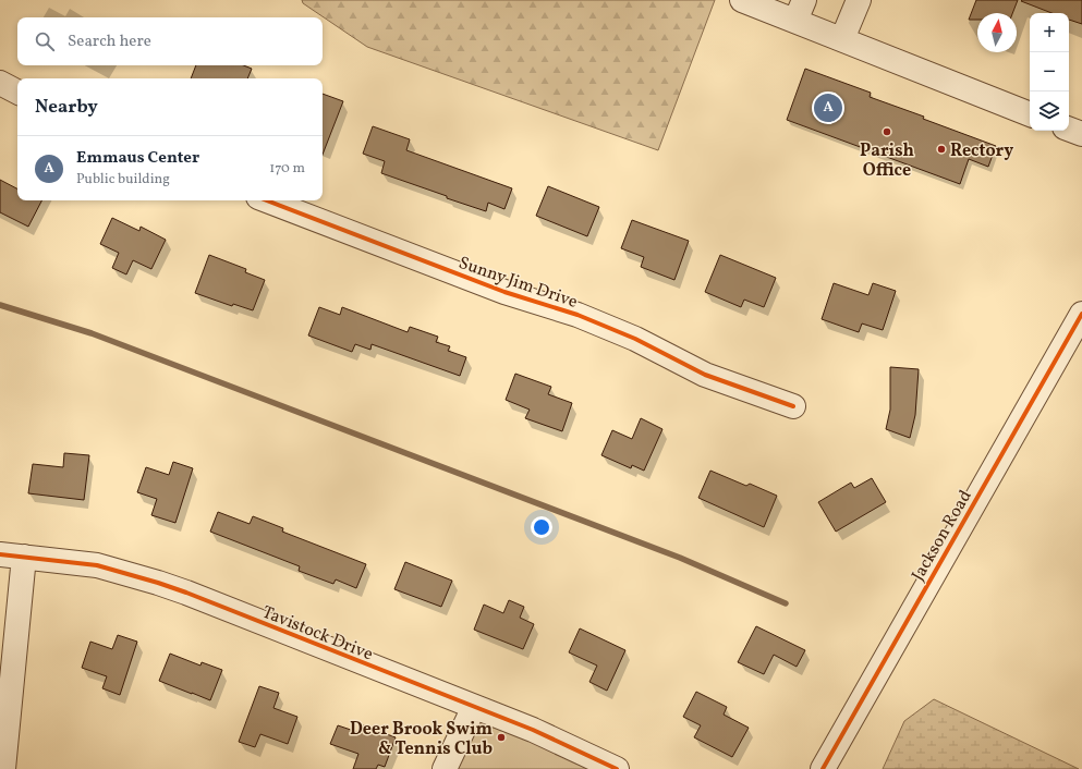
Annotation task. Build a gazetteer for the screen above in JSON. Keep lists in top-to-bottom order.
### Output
{
  "streets": {
    "street": ["Sunny Jim Drive", "Jackson Road", "Tavistock Drive"]
  },
  "places": ["Parish Office", "Rectory", "Deer Brook Swim & Tennis Club"],
  "north": "top",
  "page": {
    "map_buttons": ["+", "−"],
    "search": "Search here",
    "heading": "Nearby",
    "pins": "A",
    "list": [
      {
        "mark": "A",
        "name": "Emmaus Center",
        "note": "Public building",
        "value": "170 m"
      }
    ]
  }
}
